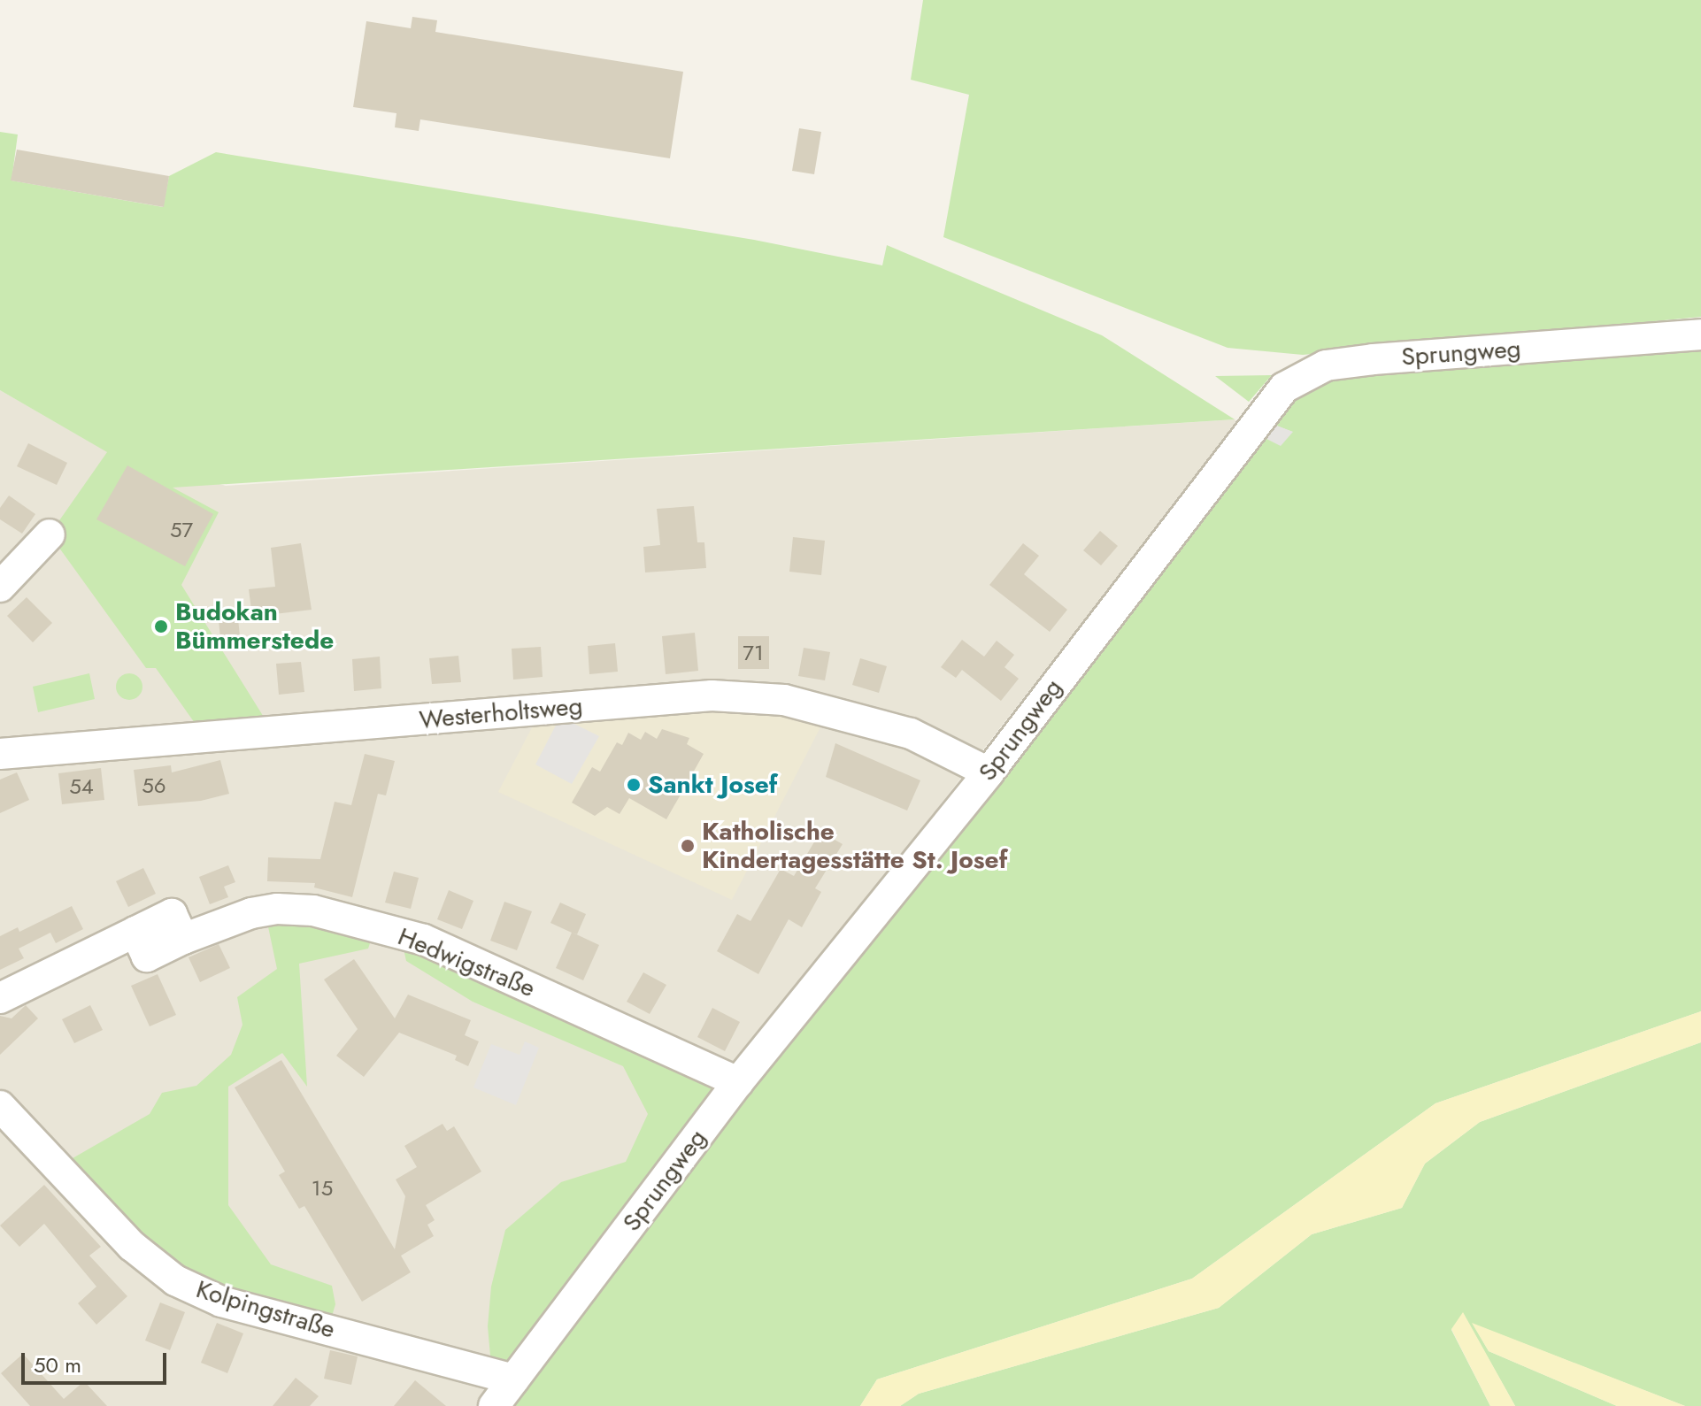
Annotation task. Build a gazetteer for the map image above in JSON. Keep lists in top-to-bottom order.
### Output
{
  "streets": {
    "street": [
      "Sprungweg",
      "Westerholtsweg",
      "Hedwigstraße",
      "Kolpingstraße"
    ]
  },
  "crossings": [
    ["Sprungweg", "Westerholtsweg"],
    ["Sprungweg", "Hedwigstraße"],
    ["Sprungweg", "Kolpingstraße"]
  ],
  "places": ["Budokan Bümmerstede", "Sankt Josef", "Katholische Kindertagesstätte St. Josef"],
  "house_numbers": [
    "57",
    "71",
    "56",
    "54",
    "15"
  ],
  "scale_bar": "50 m"
}
